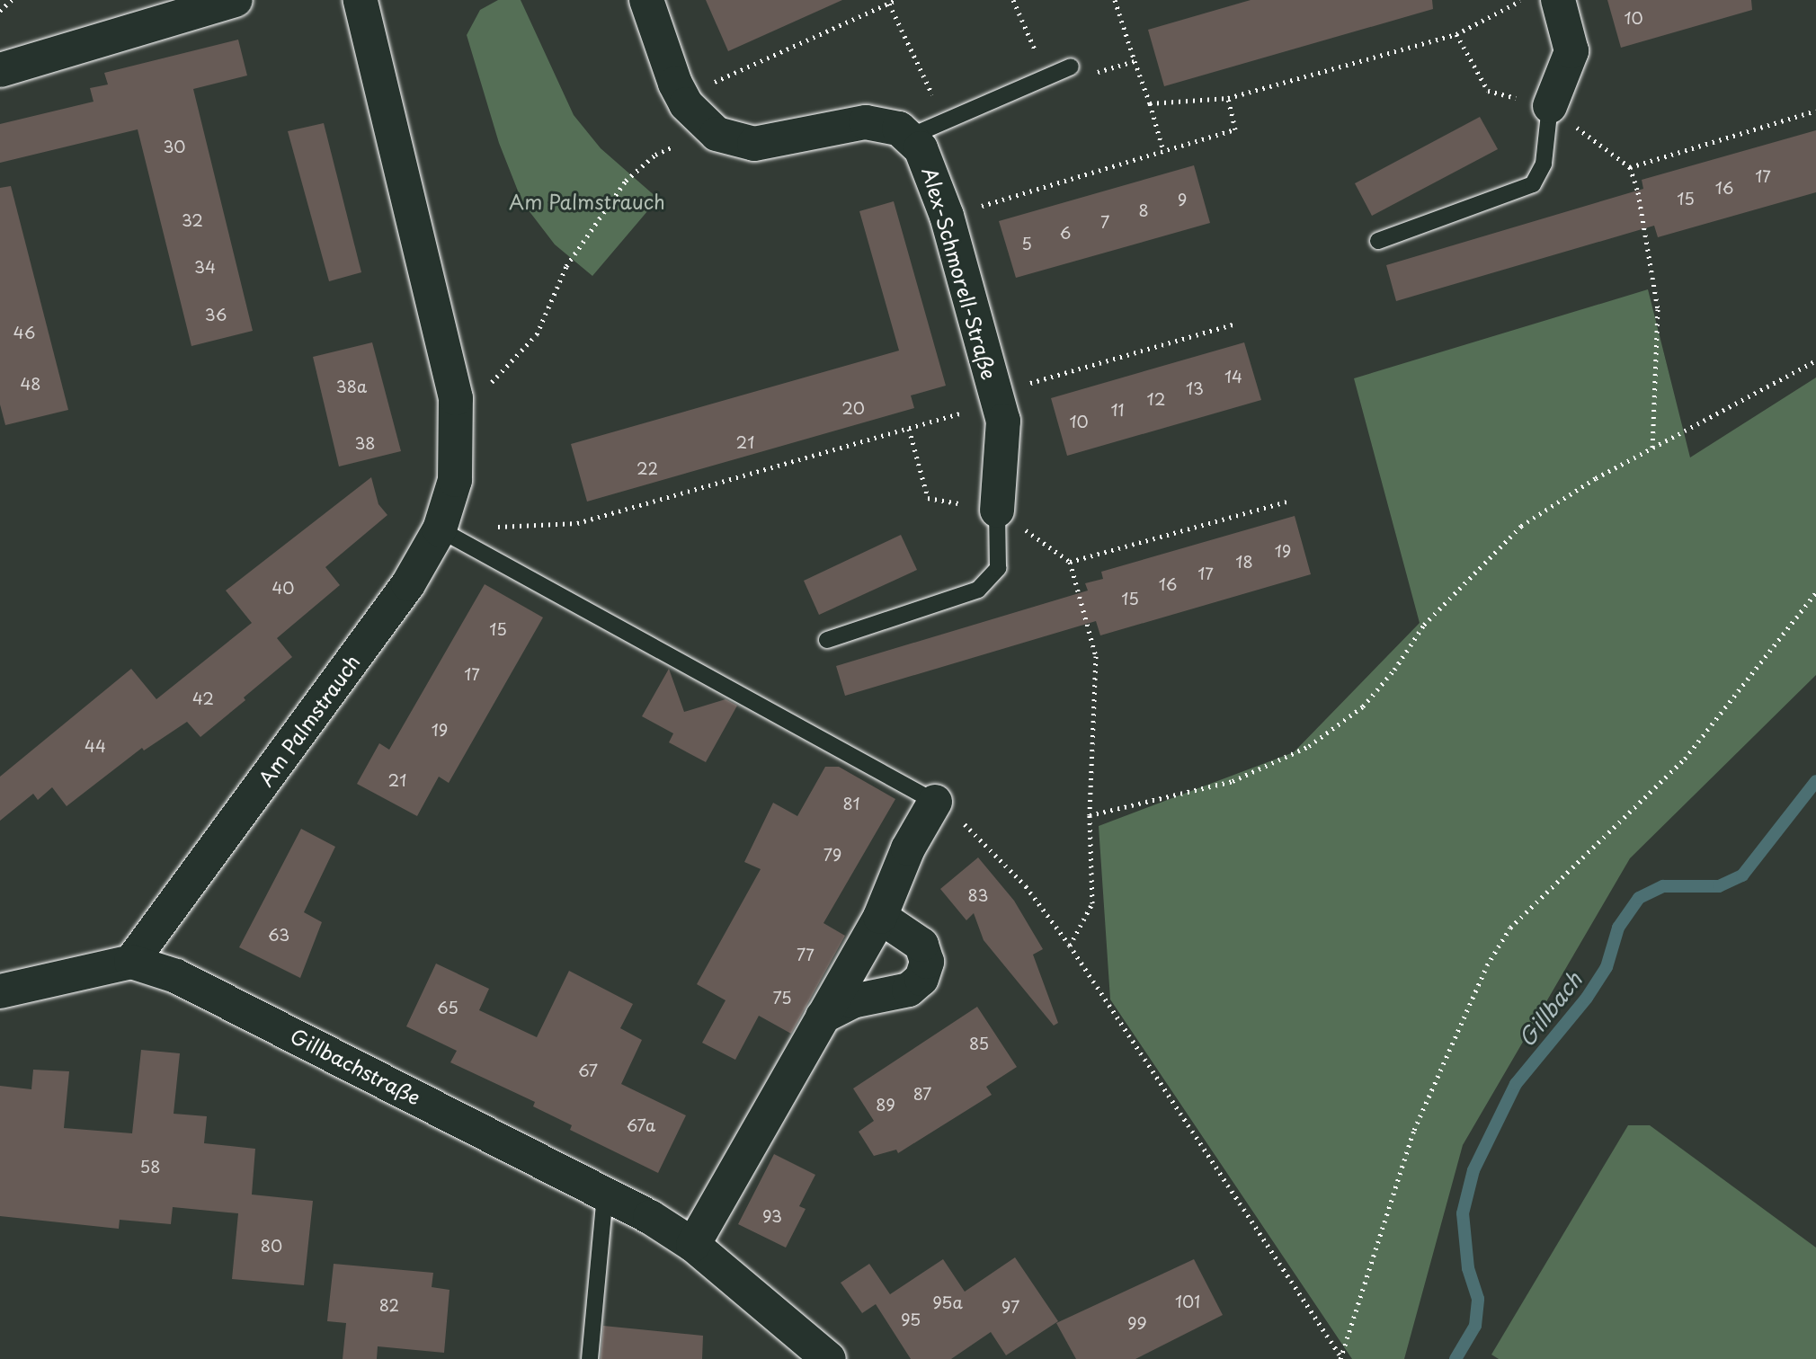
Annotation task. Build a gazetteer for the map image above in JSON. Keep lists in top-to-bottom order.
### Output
{
  "streets": {
    "street": ["Alex-Schmorell-Straße", "Am Palmstrauch", "Gillbachstraße"]
  },
  "crossings": [
    ["Am Palmstrauch", "Gillbachstraße"]
  ],
  "water": ["Gillbach"],
  "parks": ["Am Palmstrauch"],
  "house_numbers": [
    "10",
    "30",
    "17",
    "16",
    "15",
    "9",
    "8",
    "32",
    "7",
    "6",
    "5",
    "34",
    "36",
    "46",
    "14",
    "48",
    "38a",
    "13",
    "12",
    "20",
    "11",
    "10",
    "21",
    "38",
    "22",
    "19",
    "18",
    "17",
    "16",
    "40",
    "15",
    "15",
    "17",
    "42",
    "19",
    "44",
    "21",
    "81",
    "79",
    "83",
    "63",
    "77",
    "75",
    "65",
    "85",
    "67",
    "87",
    "89",
    "67a",
    "58",
    "93",
    "80",
    "101",
    "95a",
    "82",
    "97",
    "95",
    "99"
  ]
}
